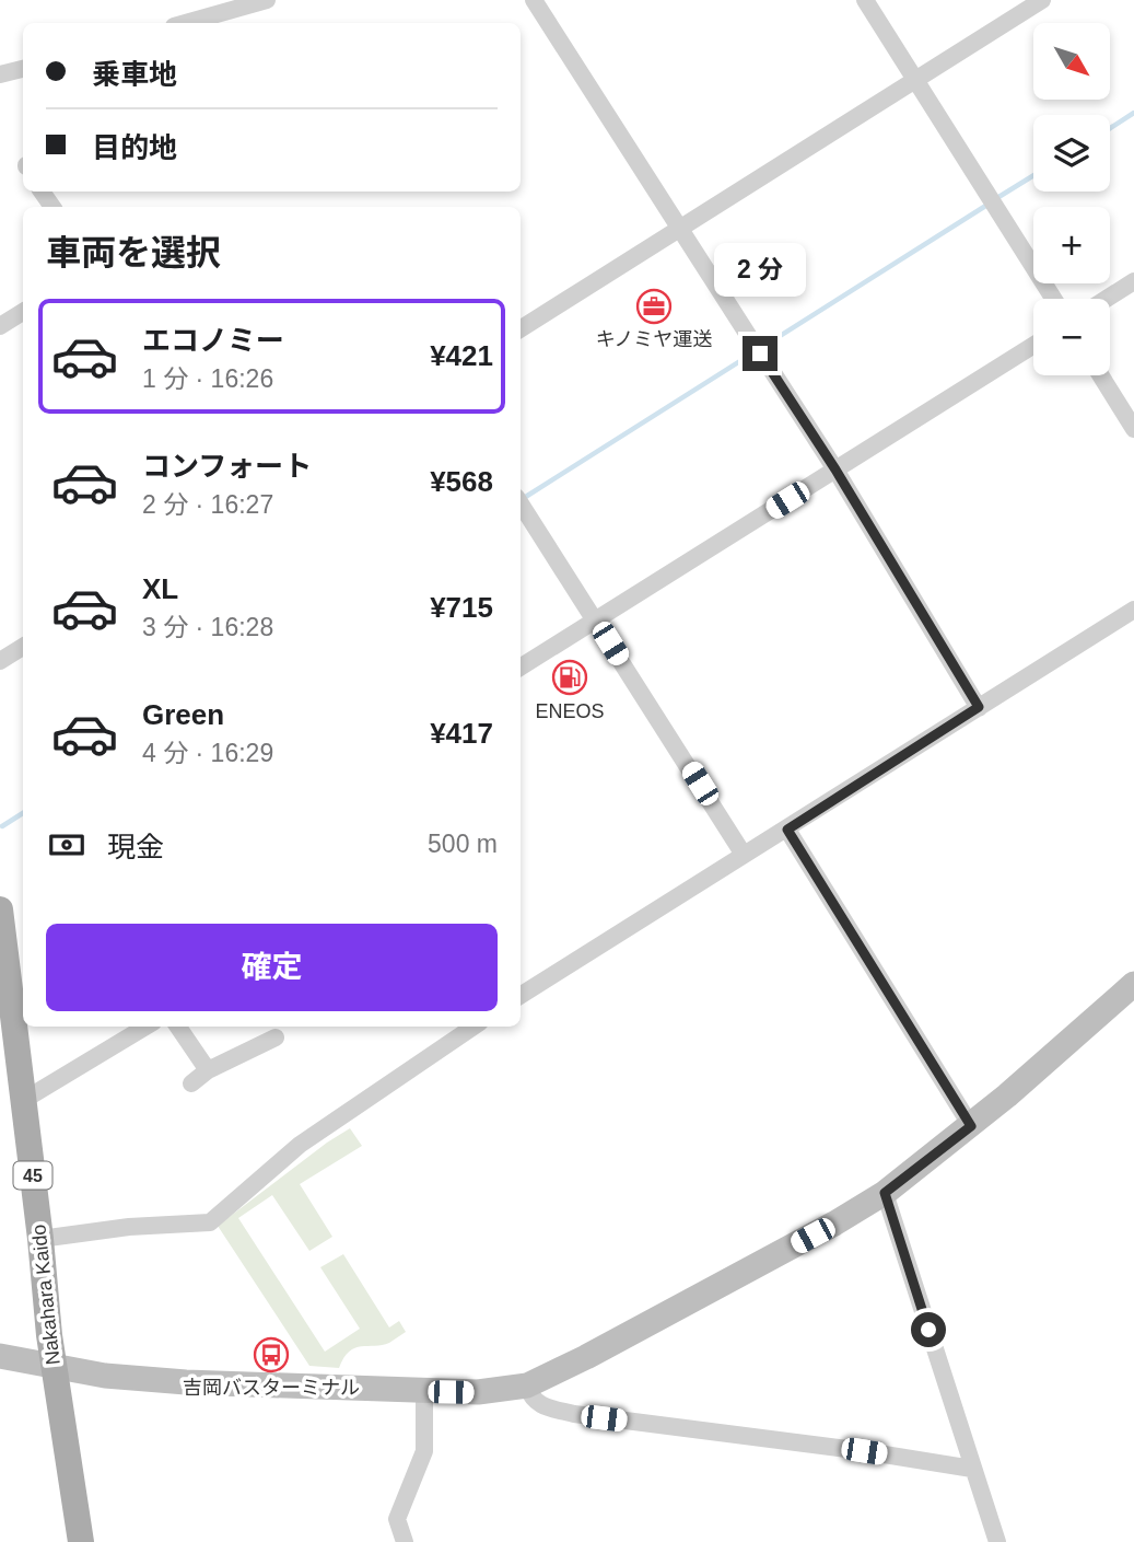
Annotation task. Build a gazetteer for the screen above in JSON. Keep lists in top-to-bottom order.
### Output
{
  "streets": {
    "main road": ["45", "Nakahara Kaido"]
  },
  "places": {
    "office": ["キノミヤ運送"],
    "fuel station": ["ENEOS"],
    "bus stop": ["吉岡バスターミナル"]
  },
  "north": "bottom right",
  "page": {
    "map_buttons": ["+", "−"],
    "banner": ["乗車地", "目的地"],
    "heading": "車両を選択",
    "bubble": "2 分",
    "list": [
      {
        "name": "エコノミー",
        "note": "1 分 · 16:26",
        "value": "¥421"
      },
      {
        "name": "コンフォート",
        "note": "2 分 · 16:27",
        "value": "¥568"
      },
      {
        "name": "XL",
        "note": "3 分 · 16:28",
        "value": "¥715"
      },
      {
        "name": "Green",
        "note": "4 分 · 16:29",
        "value": "¥417"
      }
    ],
    "pay": ["現金", "500 m"],
    "buttons": "確定"
  }
}
